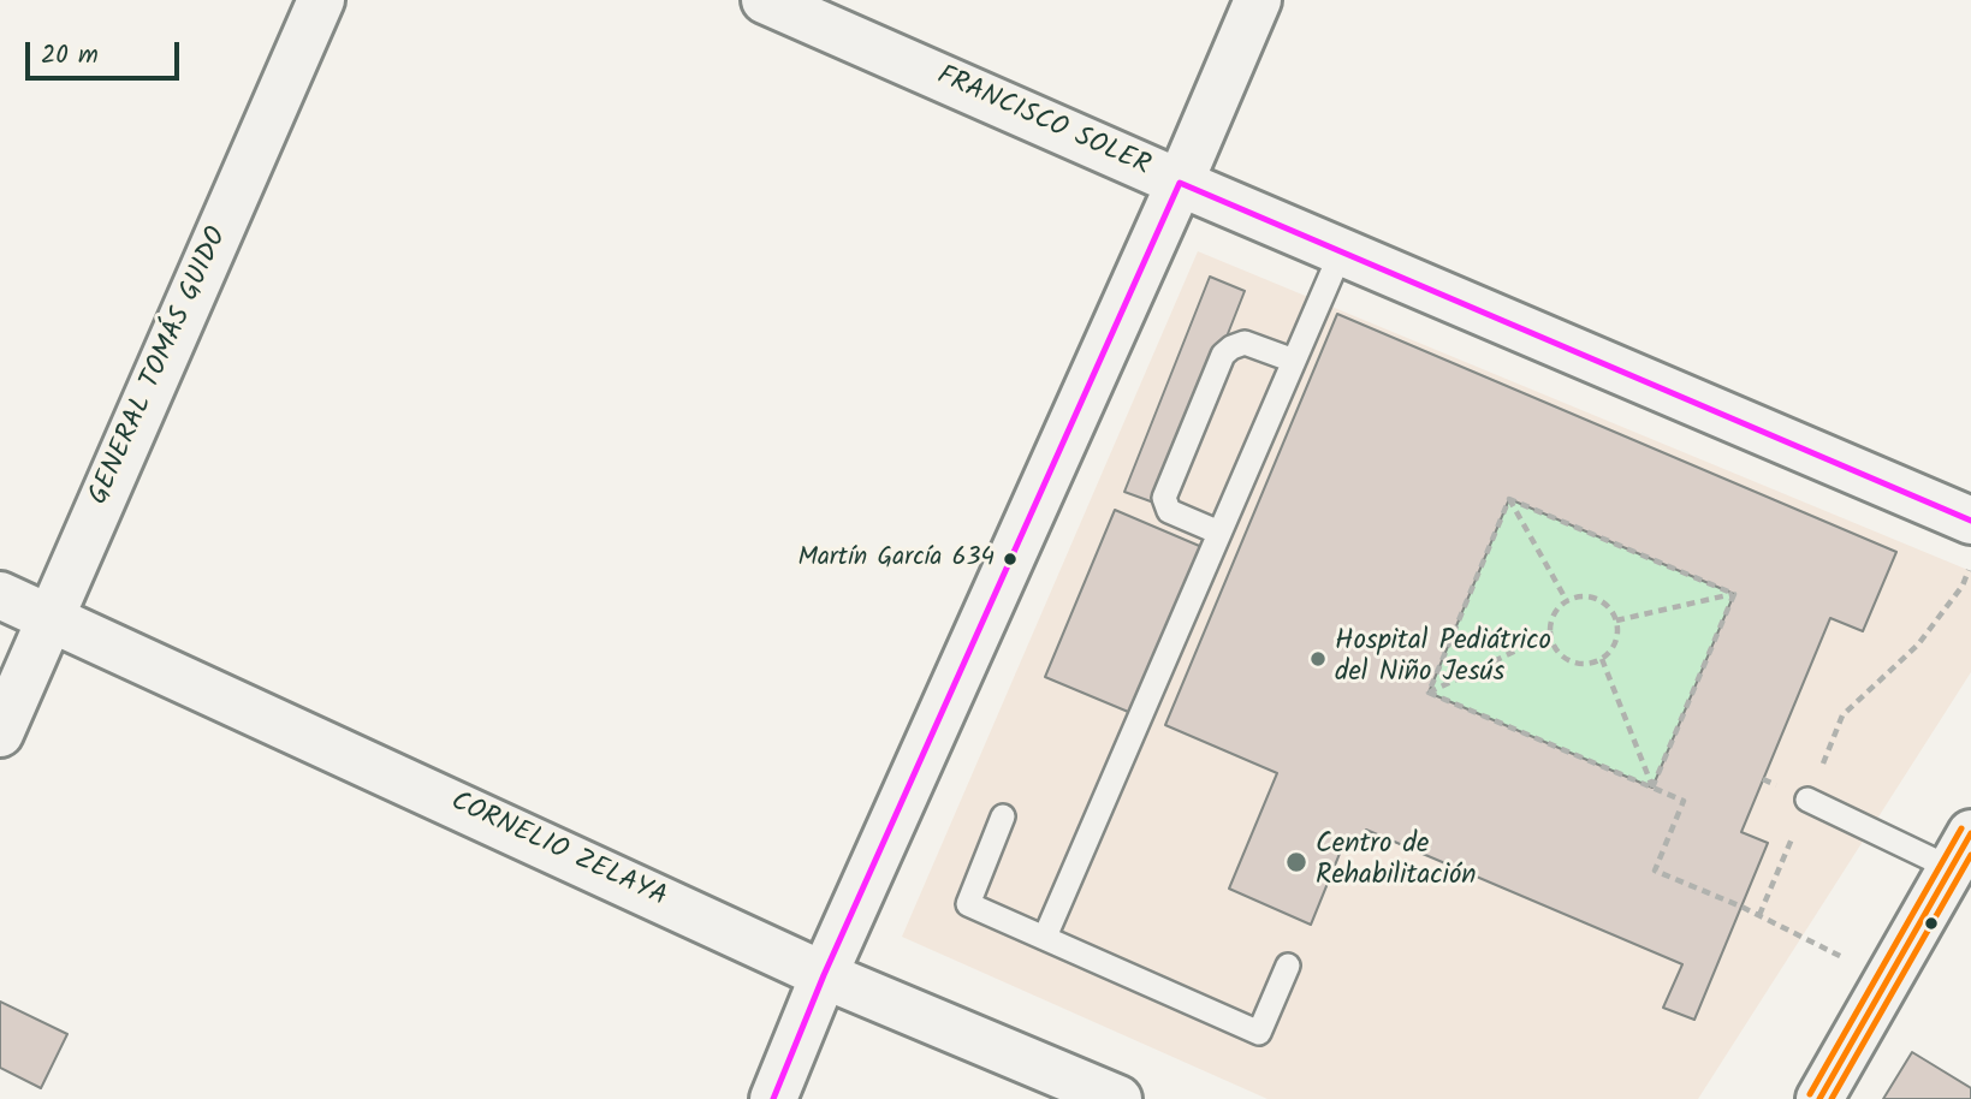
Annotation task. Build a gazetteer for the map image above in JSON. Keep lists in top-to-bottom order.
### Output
{
  "streets": {
    "street": ["FRANCISCO SOLER", "GENERAL TOMÁS GUIDO", "CORNELIO ZELAYA"]
  },
  "crossings": [
    ["GENERAL TOMÁS GUIDO", "CORNELIO ZELAYA"]
  ],
  "places": ["Martín García 634", "Hospital Pediátrico del Niño Jesús", "Centro de Rehabilitación"],
  "scale_bar": "20 m"
}
